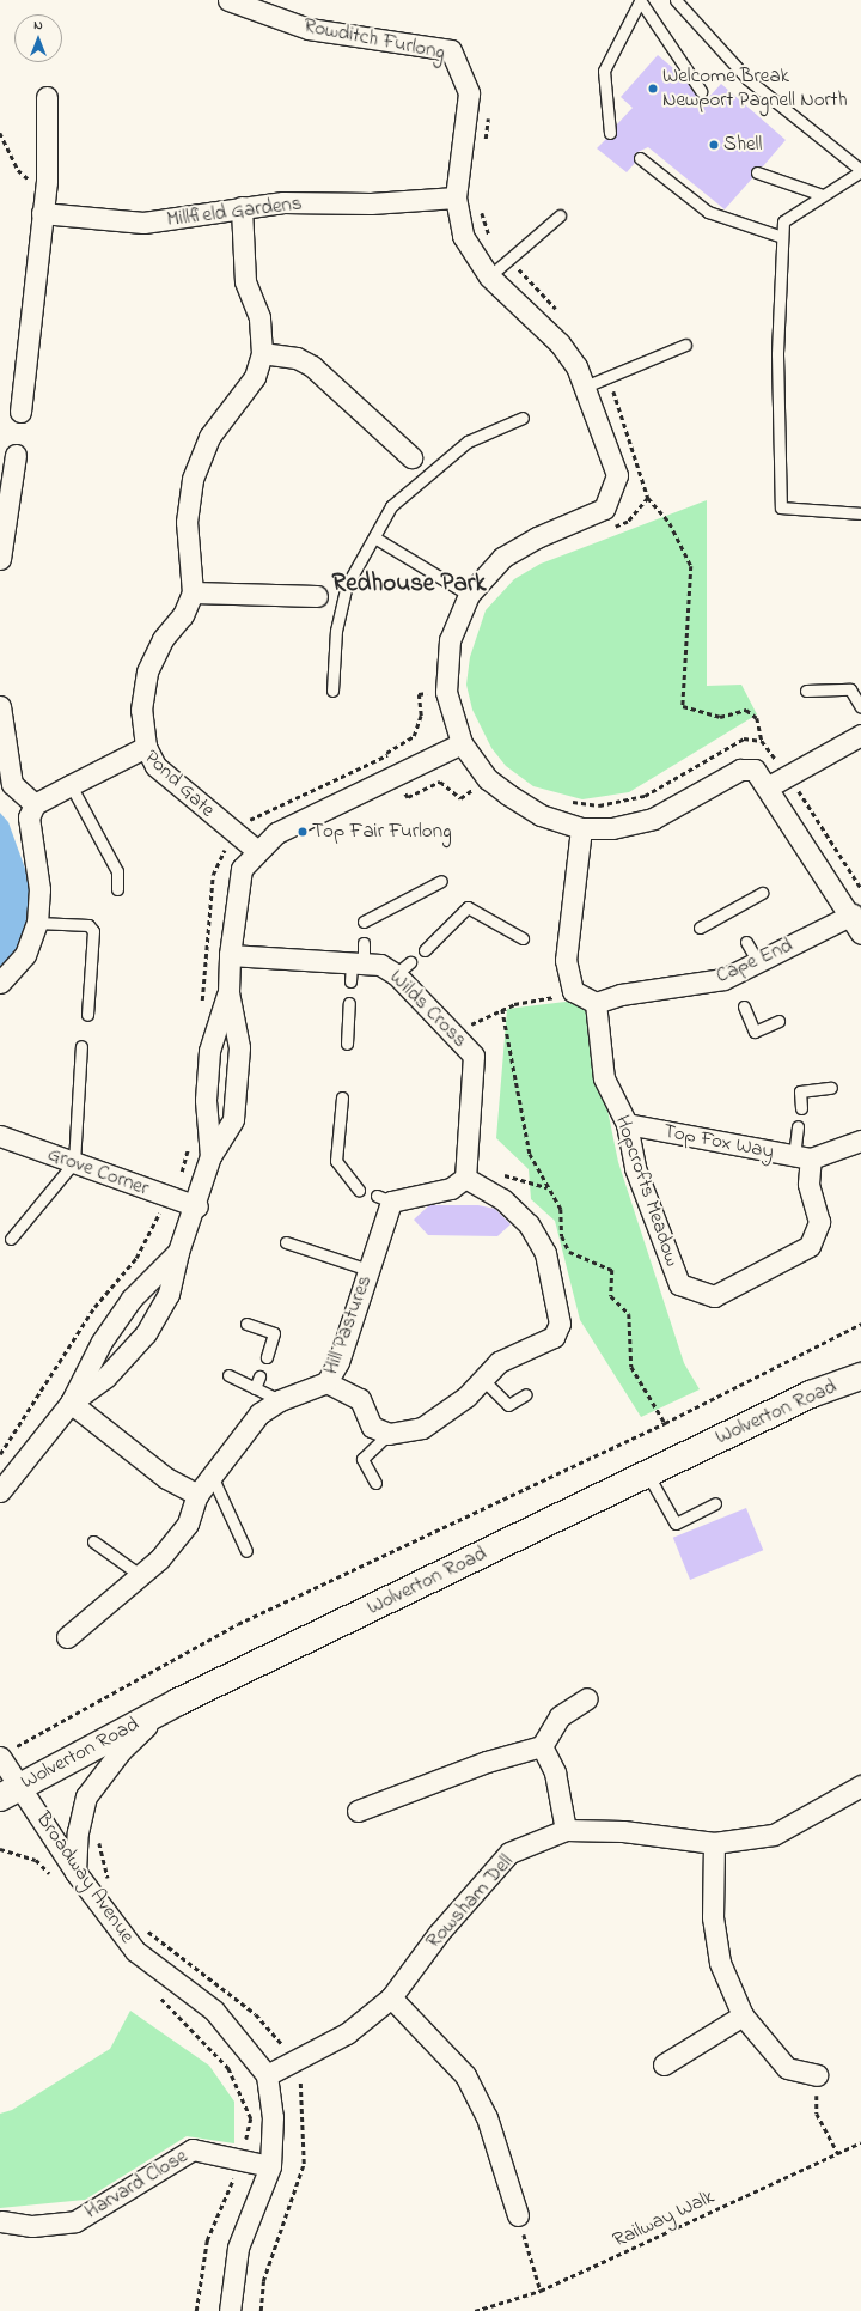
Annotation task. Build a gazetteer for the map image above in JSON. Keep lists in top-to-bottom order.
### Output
{
  "streets": {
    "street": [
      "Rowditch Furlong",
      "Millfield Gardens",
      "Pond Gate",
      "Cape End",
      "Wilds Cross",
      "Top Fox Way",
      "Grove Corner",
      "Hopcrofts Meadow",
      "Hill Pastures",
      "Wolverton Road",
      "Broadway Avenue",
      "Rowsham Dell",
      "Harvard Close"
    ],
    "path": ["Railway Walk"]
  },
  "crossings": [
    ["Rowditch Furlong", "Millfield Gardens"],
    ["Rowditch Furlong", "Cape End"],
    ["Cape End", "Hopcrofts Meadow"],
    ["Wilds Cross", "Hill Pastures"],
    ["Top Fox Way", "Hopcrofts Meadow"],
    ["Wolverton Road", "Broadway Avenue"],
    ["Broadway Avenue", "Rowsham Dell"]
  ],
  "districts": ["Redhouse Park"],
  "places": ["Welcome Break Newport Pagnell North", "Shell", "Top Fair Furlong"],
  "north": "top"
}
